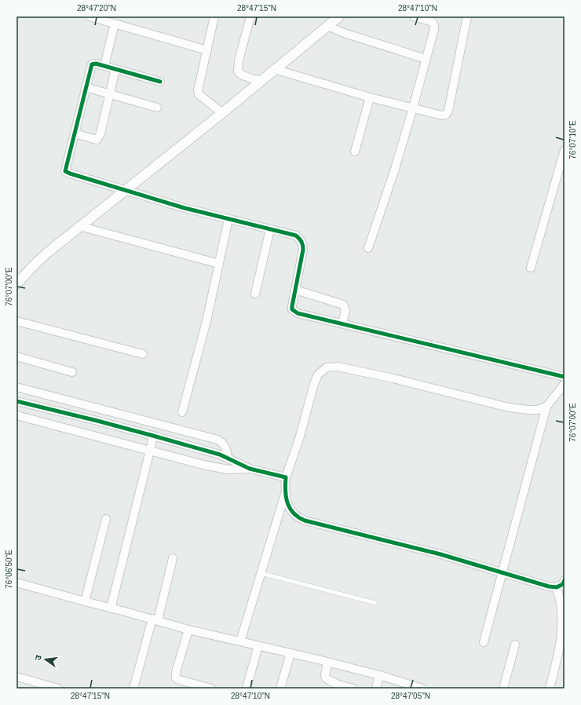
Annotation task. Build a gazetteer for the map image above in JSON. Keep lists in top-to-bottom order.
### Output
{
  "north": "left",
  "coordinates": [
    "28°47'20\"N",
    "28°47'15\"N",
    "28°47'10\"N",
    "76°07'10\"E",
    "76°07'00\"E",
    "76°06'50\"E",
    "28°47'05\"N"
  ]
}
